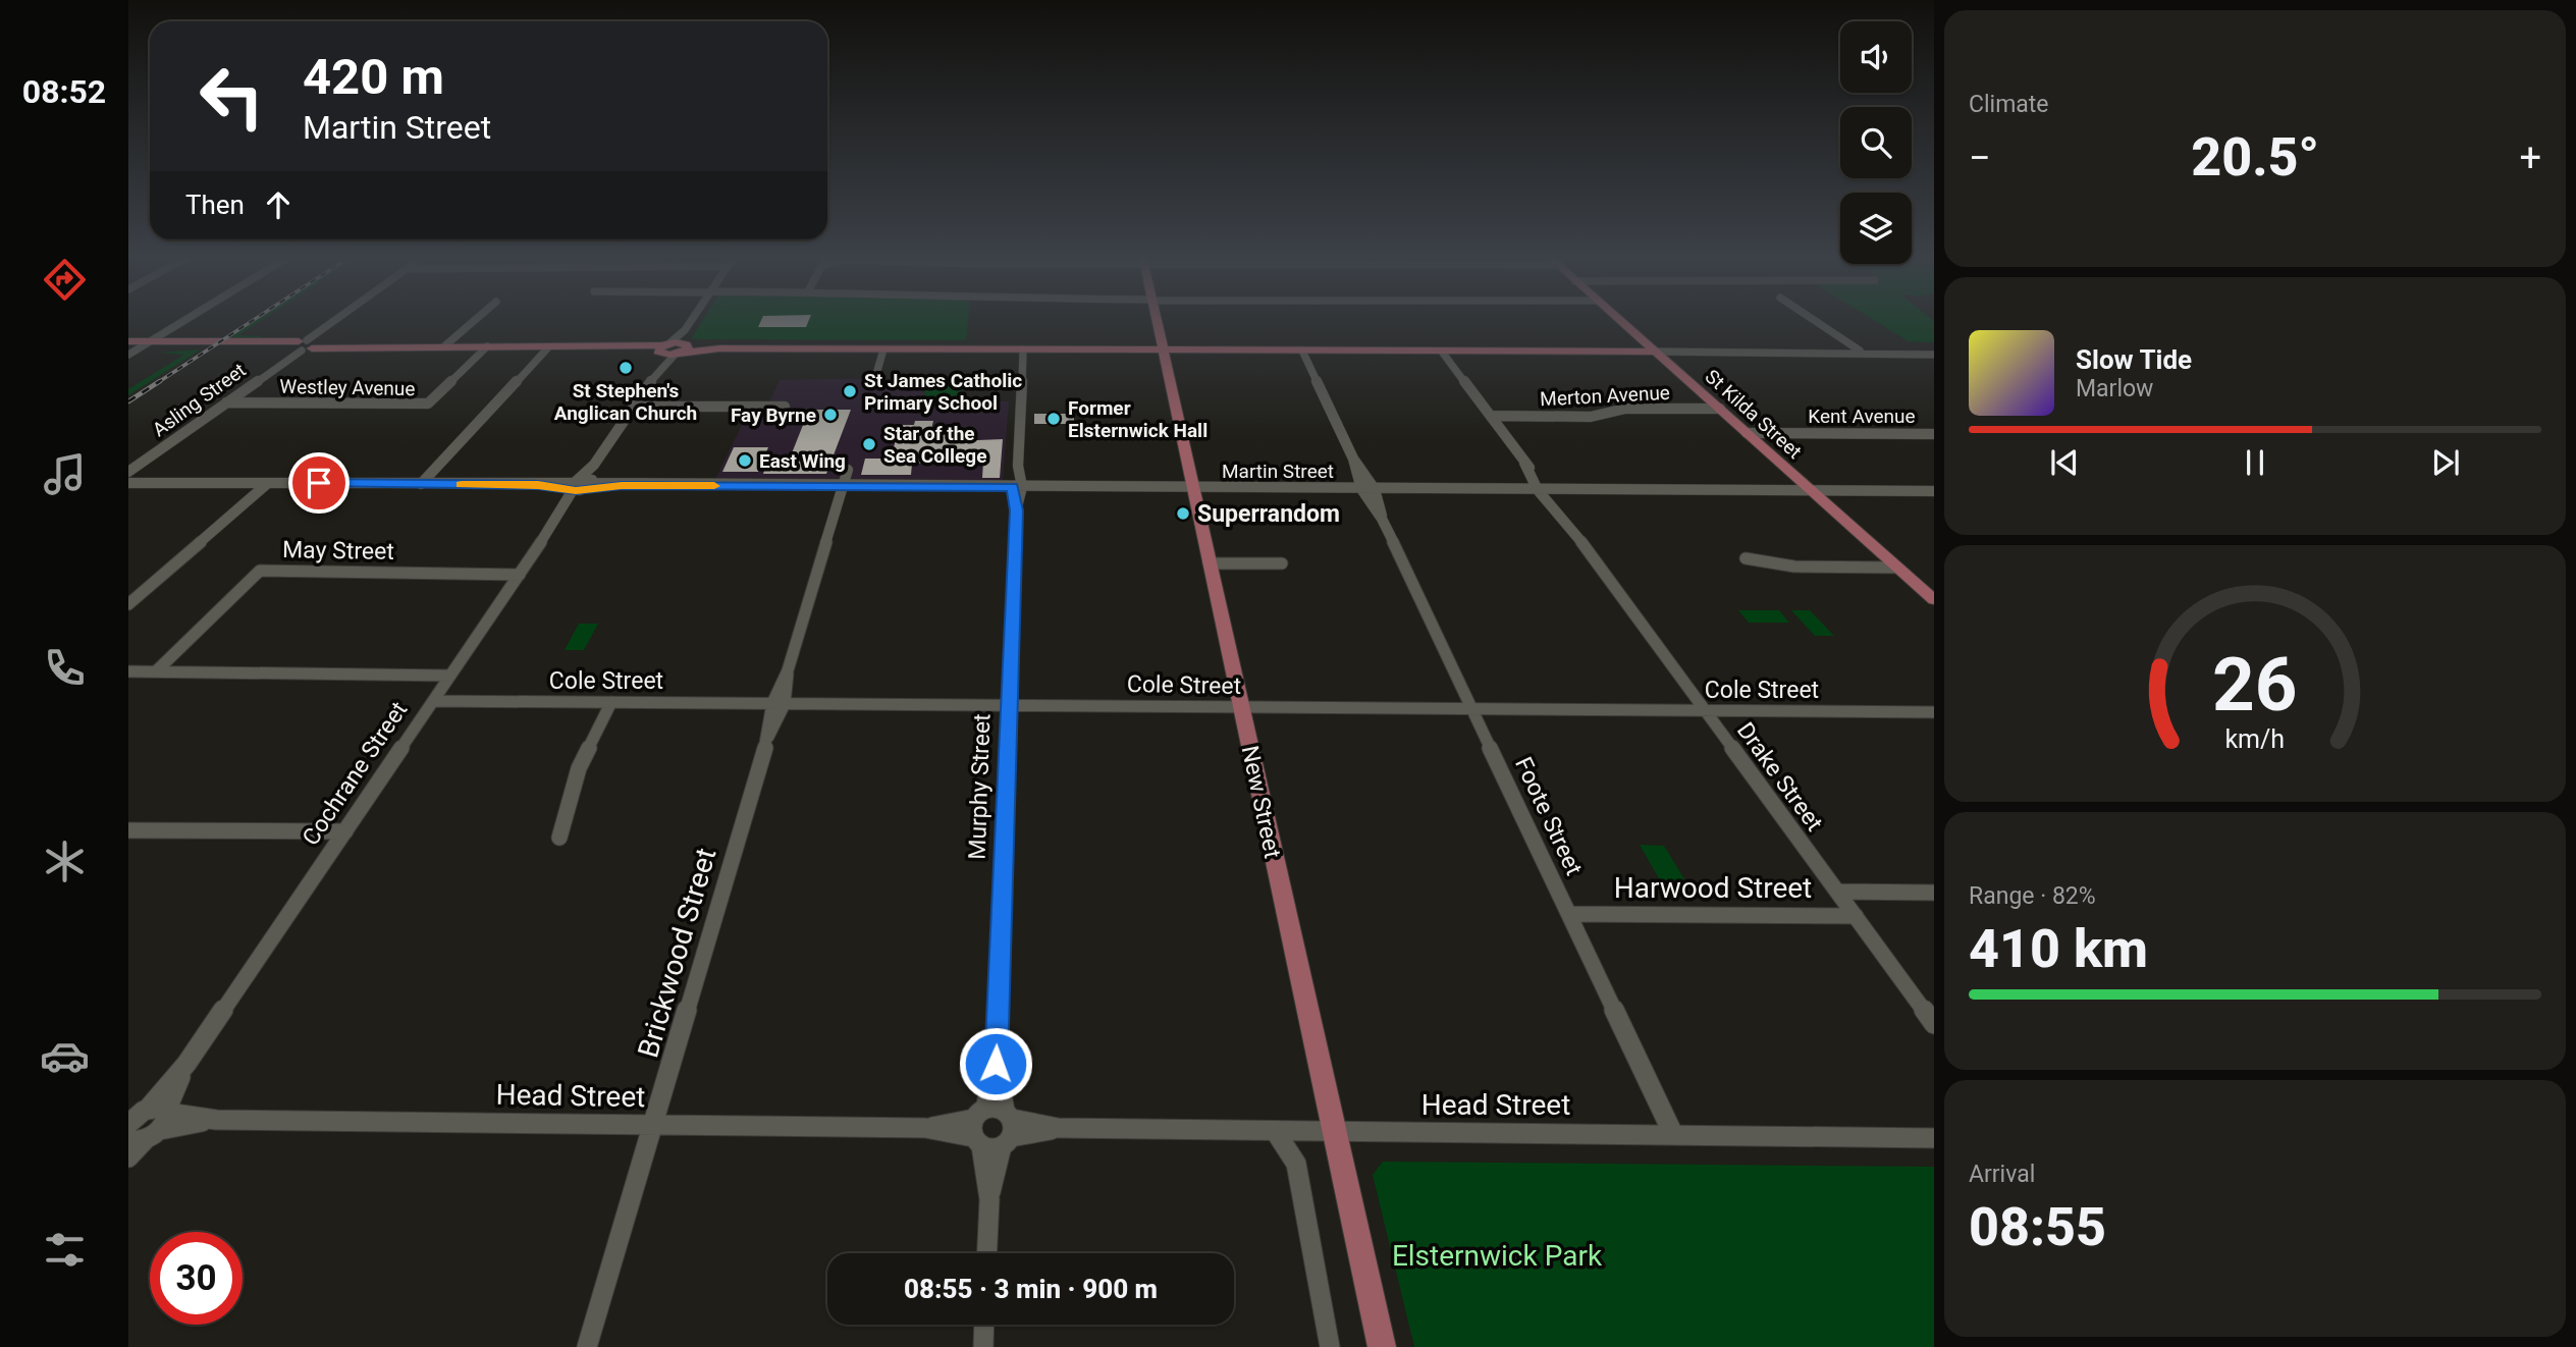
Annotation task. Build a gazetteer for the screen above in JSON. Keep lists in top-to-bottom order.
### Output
{
  "streets": {
    "main road": ["St Kilda Street", "New Street"],
    "street": [
      "Westley Avenue",
      "Merton Avenue",
      "Asling Street",
      "Kent Avenue",
      "Martin Street",
      "May Street",
      "Cole Street",
      "Cochrane Street",
      "Drake Street",
      "Murphy Street",
      "Foote Street",
      "Harwood Street",
      "Brickwood Street",
      "Head Street"
    ]
  },
  "crossings": [
    ["Westley Avenue", "Asling Street"],
    ["Merton Avenue", "St Kilda Street"],
    ["Merton Avenue", "Drake Street"],
    ["Asling Street", "Martin Street"],
    ["St Kilda Street", "Kent Avenue"],
    ["St Kilda Street", "Martin Street"],
    ["Martin Street", "Cochrane Street"],
    ["Martin Street", "Drake Street"],
    ["Martin Street", "Murphy Street"],
    ["Martin Street", "New Street"],
    ["Martin Street", "Foote Street"],
    ["Martin Street", "Brickwood Street"],
    ["May Street", "Cochrane Street"],
    ["Cole Street", "Cochrane Street"],
    ["Cole Street", "Drake Street"],
    ["Cole Street", "Murphy Street"],
    ["Cole Street", "New Street"],
    ["Cole Street", "Foote Street"],
    ["Cole Street", "Brickwood Street"],
    ["Cochrane Street", "Head Street"],
    ["Drake Street", "Harwood Street"],
    ["Murphy Street", "Head Street"],
    ["New Street", "Head Street"],
    ["Foote Street", "Harwood Street"],
    ["Foote Street", "Head Street"],
    ["Brickwood Street", "Head Street"]
  ],
  "parks": ["Elsternwick Park"],
  "places": [
    "St Stephen's Anglican Church",
    "St James Catholic Primary School",
    "Fay Byrne",
    "Former Elsternwick Hall",
    "Star of the Sea College",
    "East Wing",
    "Superrandom"
  ],
  "page": {
    "tabs": "08:52",
    "tile": [
      "Climate",
      ["Range · 82%", "410 km"],
      ["Arrival", "08:55"]
    ],
    "turn": ["420 m", "Martin Street"],
    "heat": ["−", "20.5°", "+"],
    "then": "Then",
    "song": ["Slow Tide", "Marlow"],
    "limit": "30",
    "trip": "08:55 · 3 min · 900 m",
    "gauge": ["26", "km/h"]
  }
}
